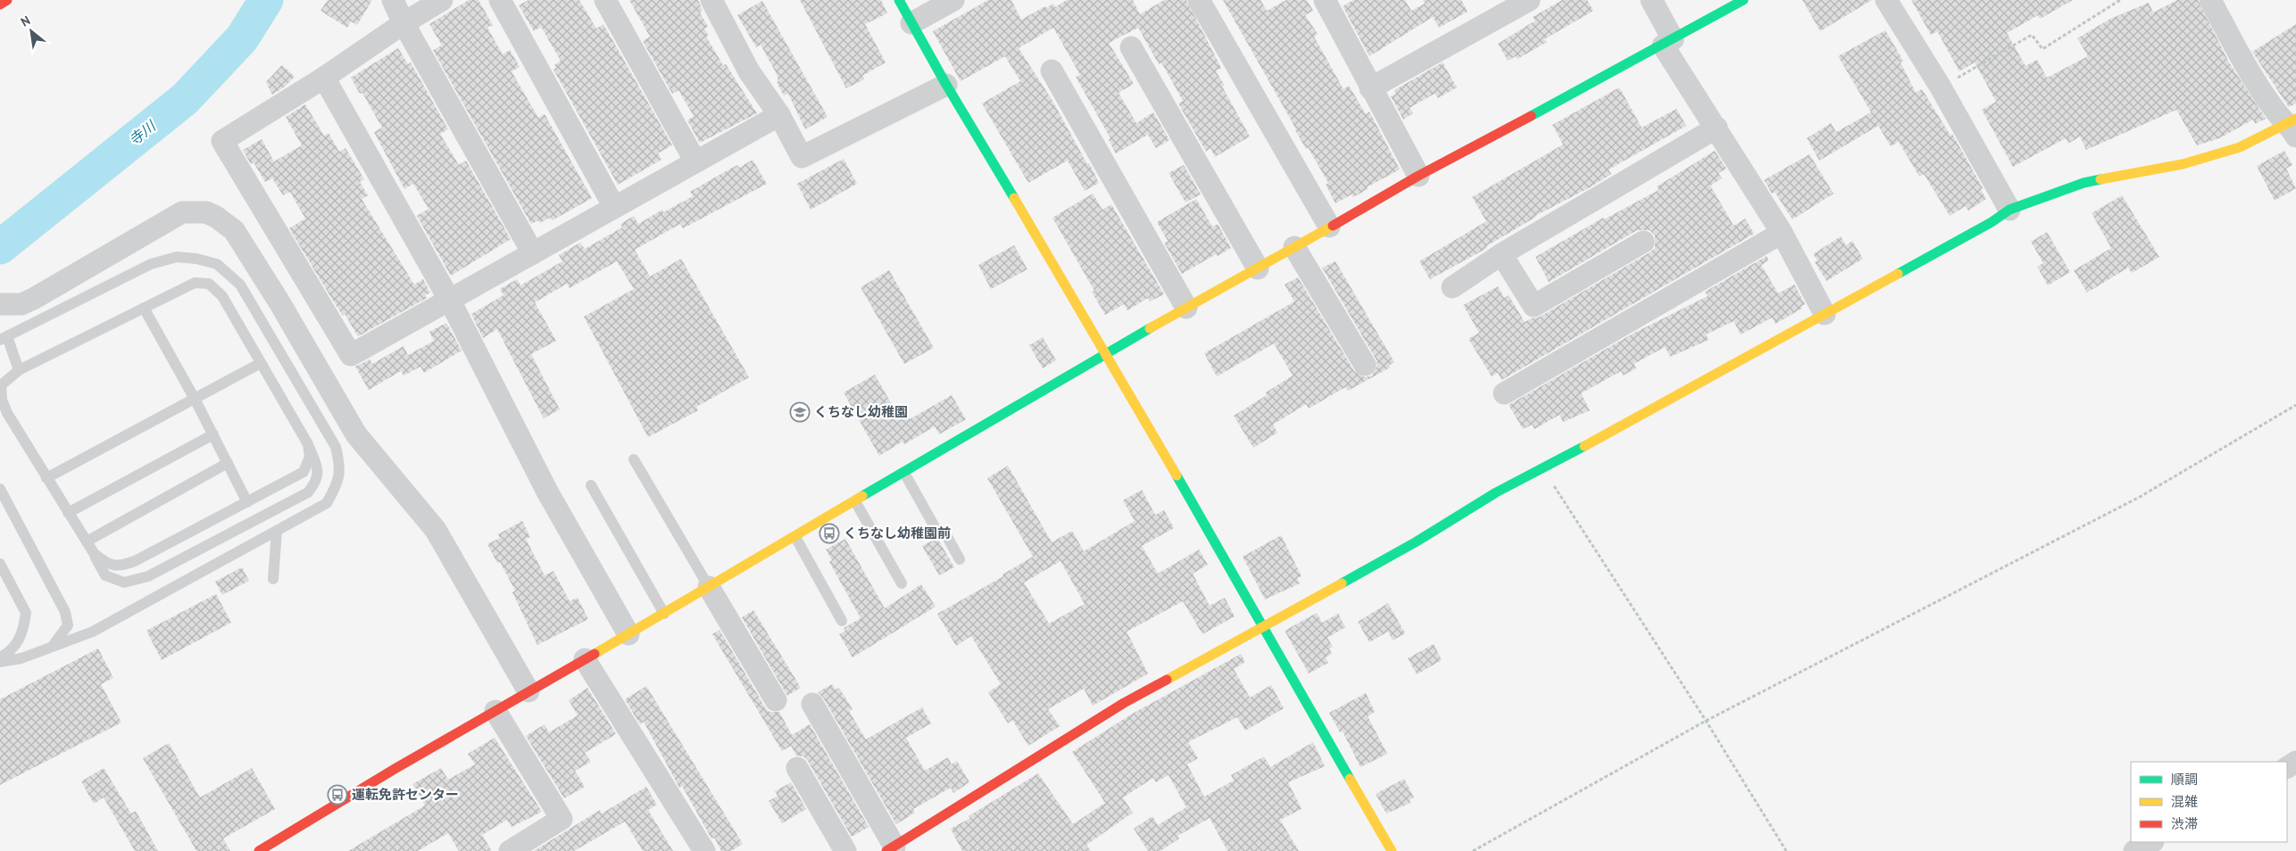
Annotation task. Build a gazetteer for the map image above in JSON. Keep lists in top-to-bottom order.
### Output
{
  "water": ["寺川"],
  "places": {
    "school or university": ["くちなし幼稚園"],
    "bus stop": ["くちなし幼稚園前", "運転免許センター"]
  },
  "legend": ["順調", "混雑", "渋滞"],
  "north": "top left"
}
